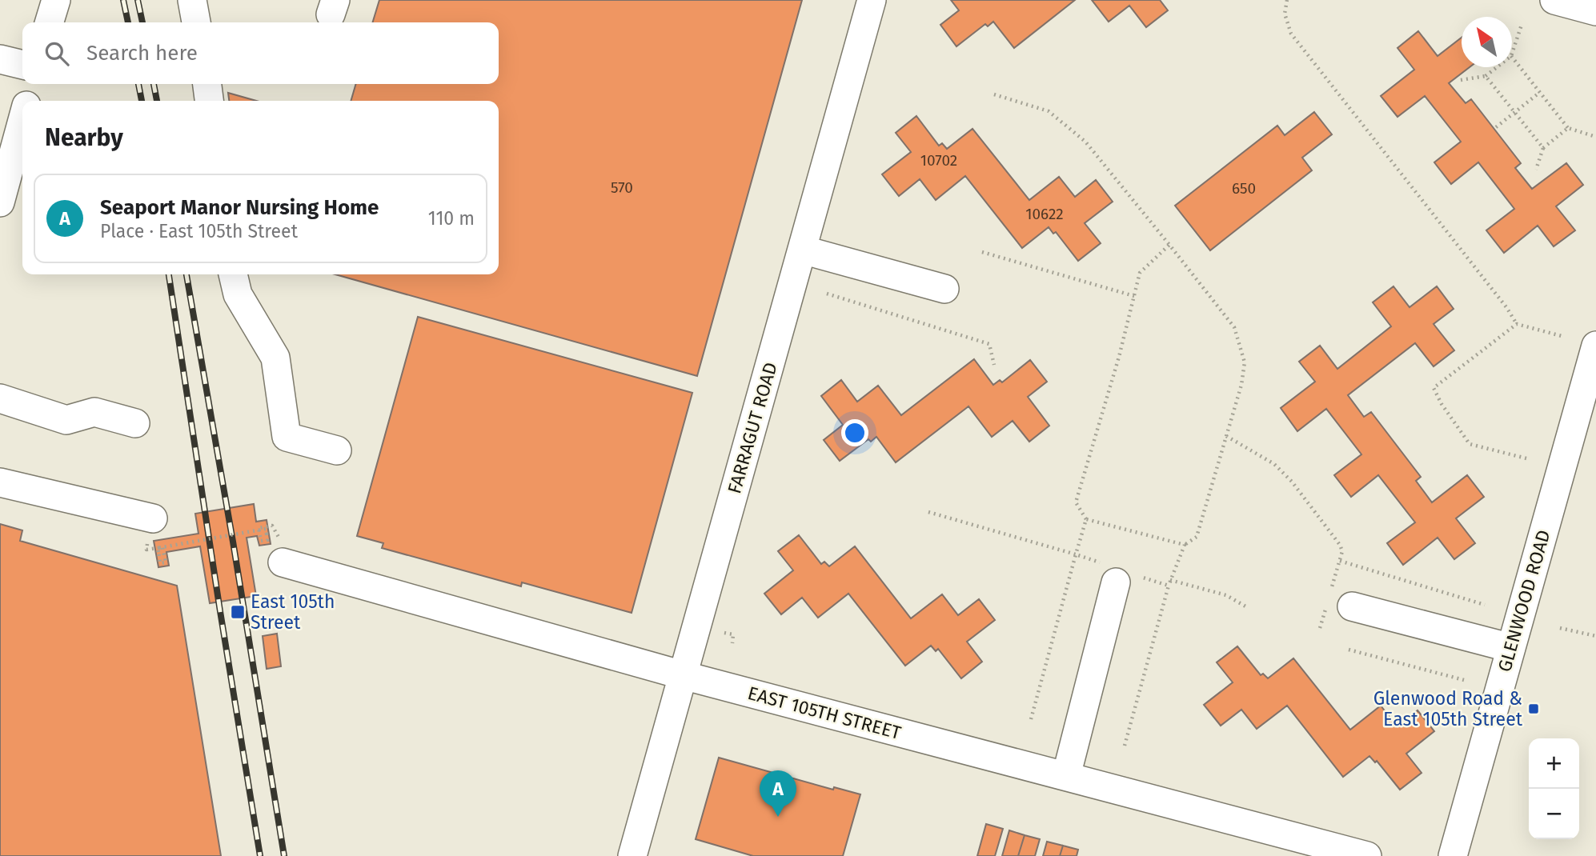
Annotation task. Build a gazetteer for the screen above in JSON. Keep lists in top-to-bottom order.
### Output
{
  "streets": {
    "street": ["FARRAGUT ROAD", "GLENWOOD ROAD", "EAST 105TH STREET"]
  },
  "crossings": [
    ["FARRAGUT ROAD", "EAST 105TH STREET"]
  ],
  "places": {
    "transit": ["East 105th Street", "Glenwood Road & East 105th Street"]
  },
  "house_numbers": [
    "10702",
    "570",
    "650",
    "10622"
  ],
  "north": "top left",
  "page": {
    "search": "Search here",
    "heading": "Nearby",
    "list": [
      {
        "mark": "A",
        "name": "Seaport Manor Nursing Home",
        "note": "Place · East 105th Street",
        "value": "110 m"
      }
    ],
    "map_buttons": ["+", "−"],
    "pins": "A"
  }
}
